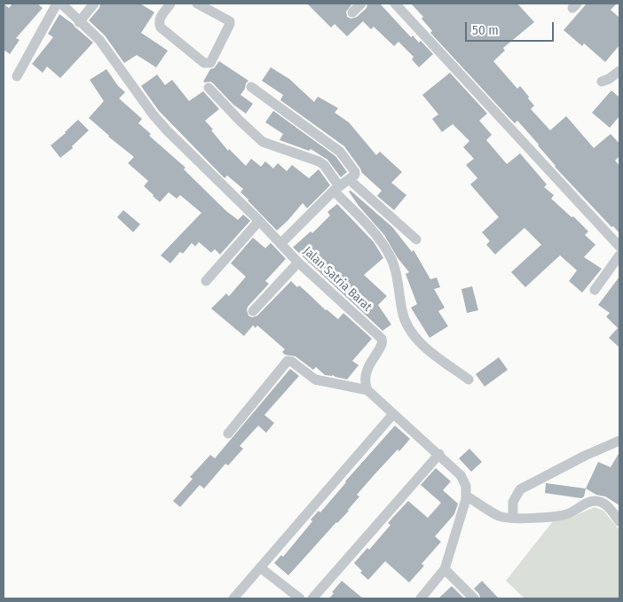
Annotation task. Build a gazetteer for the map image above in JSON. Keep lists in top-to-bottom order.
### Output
{
  "streets": {
    "street": ["Jalan Satria Barat"]
  },
  "scale_bar": "50 m"
}
